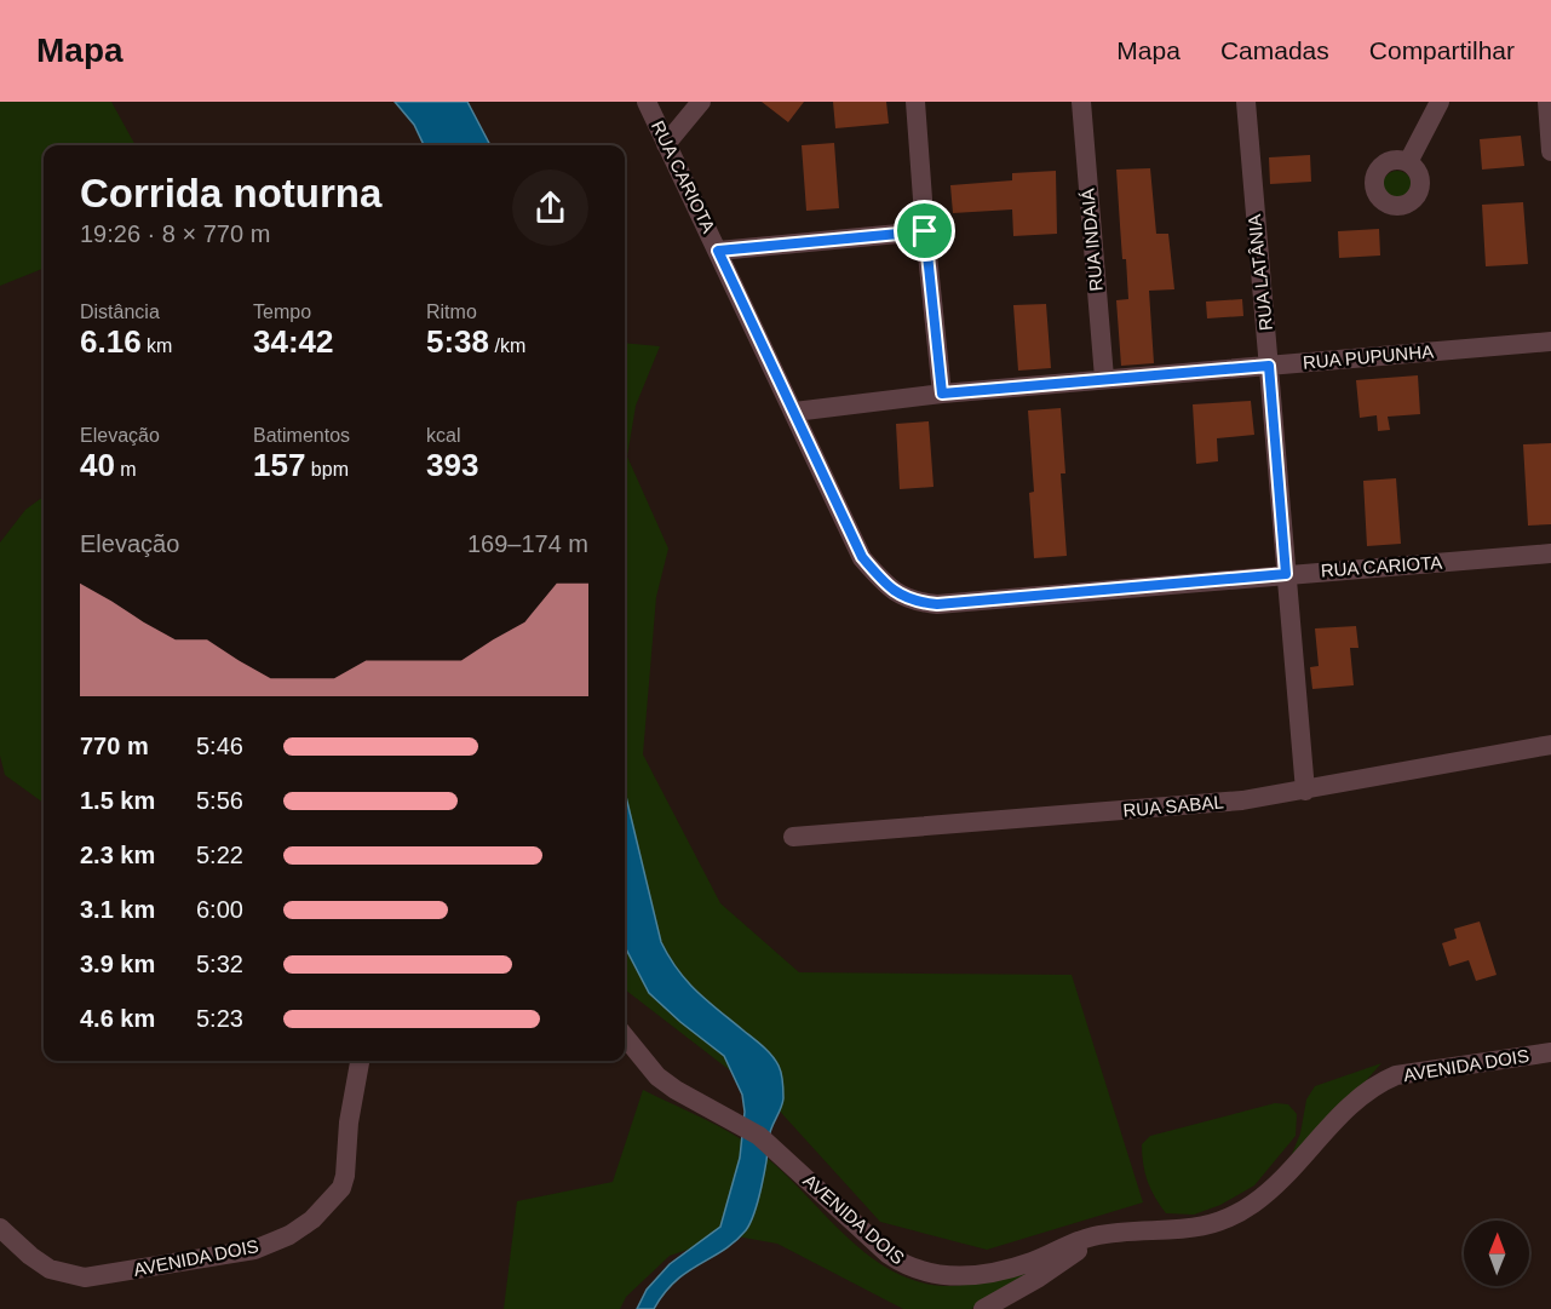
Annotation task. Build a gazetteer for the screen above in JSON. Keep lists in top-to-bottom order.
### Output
{
  "streets": {
    "street": [
      "RUA CARIOTA",
      "RUA INDAIÁ",
      "RUA LATÂNIA",
      "RUA PUPUNHA",
      "RUA SABAL",
      "AVENIDA DOIS"
    ]
  },
  "crossings": [
    ["RUA CARIOTA", "RUA LATÂNIA"],
    ["RUA CARIOTA", "RUA PUPUNHA"],
    ["RUA INDAIÁ", "RUA PUPUNHA"],
    ["RUA LATÂNIA", "RUA PUPUNHA"],
    ["RUA LATÂNIA", "RUA SABAL"]
  ],
  "north": "top",
  "page": {
    "header": "Mapa",
    "nav": ["Mapa", "Camadas", "Compartilhar"],
    "heading": ["Corrida noturna", "19:26 · 8 × 770 m"],
    "stats": [
      ["Distância", "6.16 km"],
      ["Tempo", "34:42"],
      ["Ritmo", "5:38 /km"],
      ["Elevação", "40 m"],
      ["Batimentos", "157 bpm"],
      ["kcal", "393"]
    ],
    "chart": ["Elevação", "169–174 m"],
    "list": [
      {
        "name": "770 m",
        "note": "5:46"
      },
      {
        "name": "1.5 km",
        "note": "5:56"
      },
      {
        "name": "2.3 km",
        "note": "5:22"
      },
      {
        "name": "3.1 km",
        "note": "6:00"
      },
      {
        "name": "3.9 km",
        "note": "5:32"
      },
      {
        "name": "4.6 km",
        "note": "5:23"
      }
    ]
  }
}
